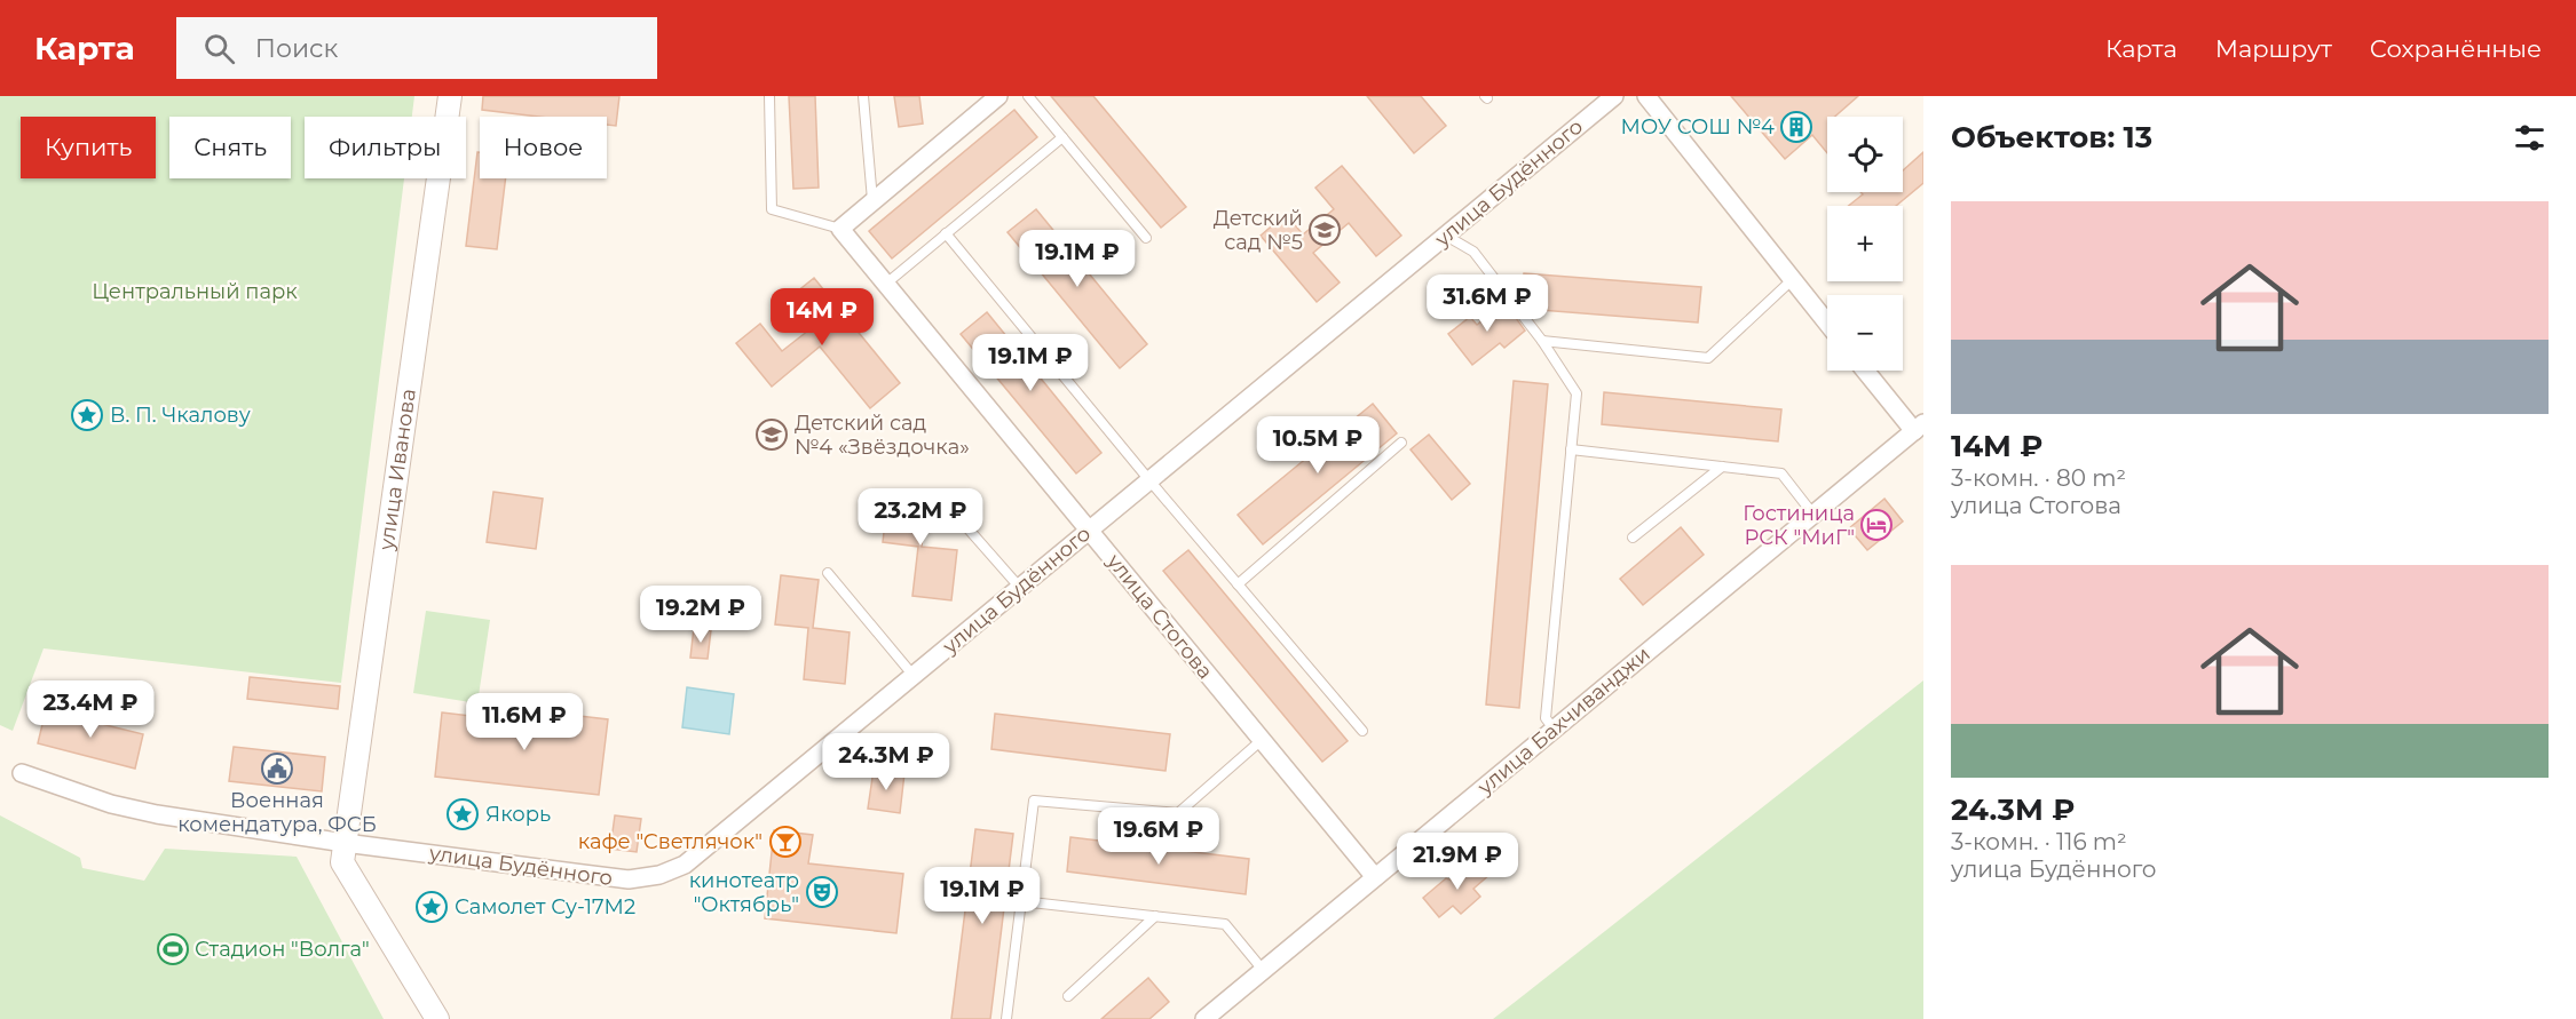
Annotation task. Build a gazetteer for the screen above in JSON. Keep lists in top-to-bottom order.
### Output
{
  "streets": {
    "street": [
      "улица Будённого",
      "улица Иванова",
      "улица Стогова",
      "улица Бахчиванджи"
    ]
  },
  "crossings": [
    ["улица Будённого", "улица Иванова"],
    ["улица Будённого", "улица Стогова"],
    ["улица Стогова", "улица Бахчиванджи"]
  ],
  "parks": ["Центральный парк"],
  "places": {
    "building": ["МОУ СОШ №4"],
    "school or university": ["Детский сад №5", "Детский сад №4 «Звёздочка»"],
    "place": ["В. П. Чкалову", "Якорь", "Самолет Су-17М2"],
    "hotel": ["Гостиница РСК \"МиГ\""],
    "public building": ["Военная комендатура, ФСБ"],
    "bar": ["кафе \"Светлячок\""],
    "theatre": ["кинотеатр \"Октябрь\""],
    "sports": ["Стадион \"Волга\""]
  },
  "page": {
    "header": "Карта",
    "search": "Поиск",
    "nav": ["Карта", "Маршрут", "Сохранённые"],
    "heading": "Объектов: 13",
    "map_buttons": ["+", "−"],
    "chip": [
      "Купить",
      "Снять",
      "Фильтры",
      "Новое"
    ],
    "list": [
      {
        "name": "14M ₽",
        "note": "3-комн. · 80 m² · улица Стогова"
      },
      {
        "name": "24.3M ₽",
        "note": "3-комн. · 116 m² · улица Будённого"
      }
    ],
    "price": [
      "19.1M ₽",
      "31.6M ₽",
      "14M ₽",
      "19.1M ₽",
      "10.5M ₽",
      "23.2M ₽",
      "19.2M ₽",
      "23.4M ₽",
      "11.6M ₽",
      "24.3M ₽",
      "19.6M ₽",
      "21.9M ₽",
      "19.1M ₽"
    ]
  }
}
